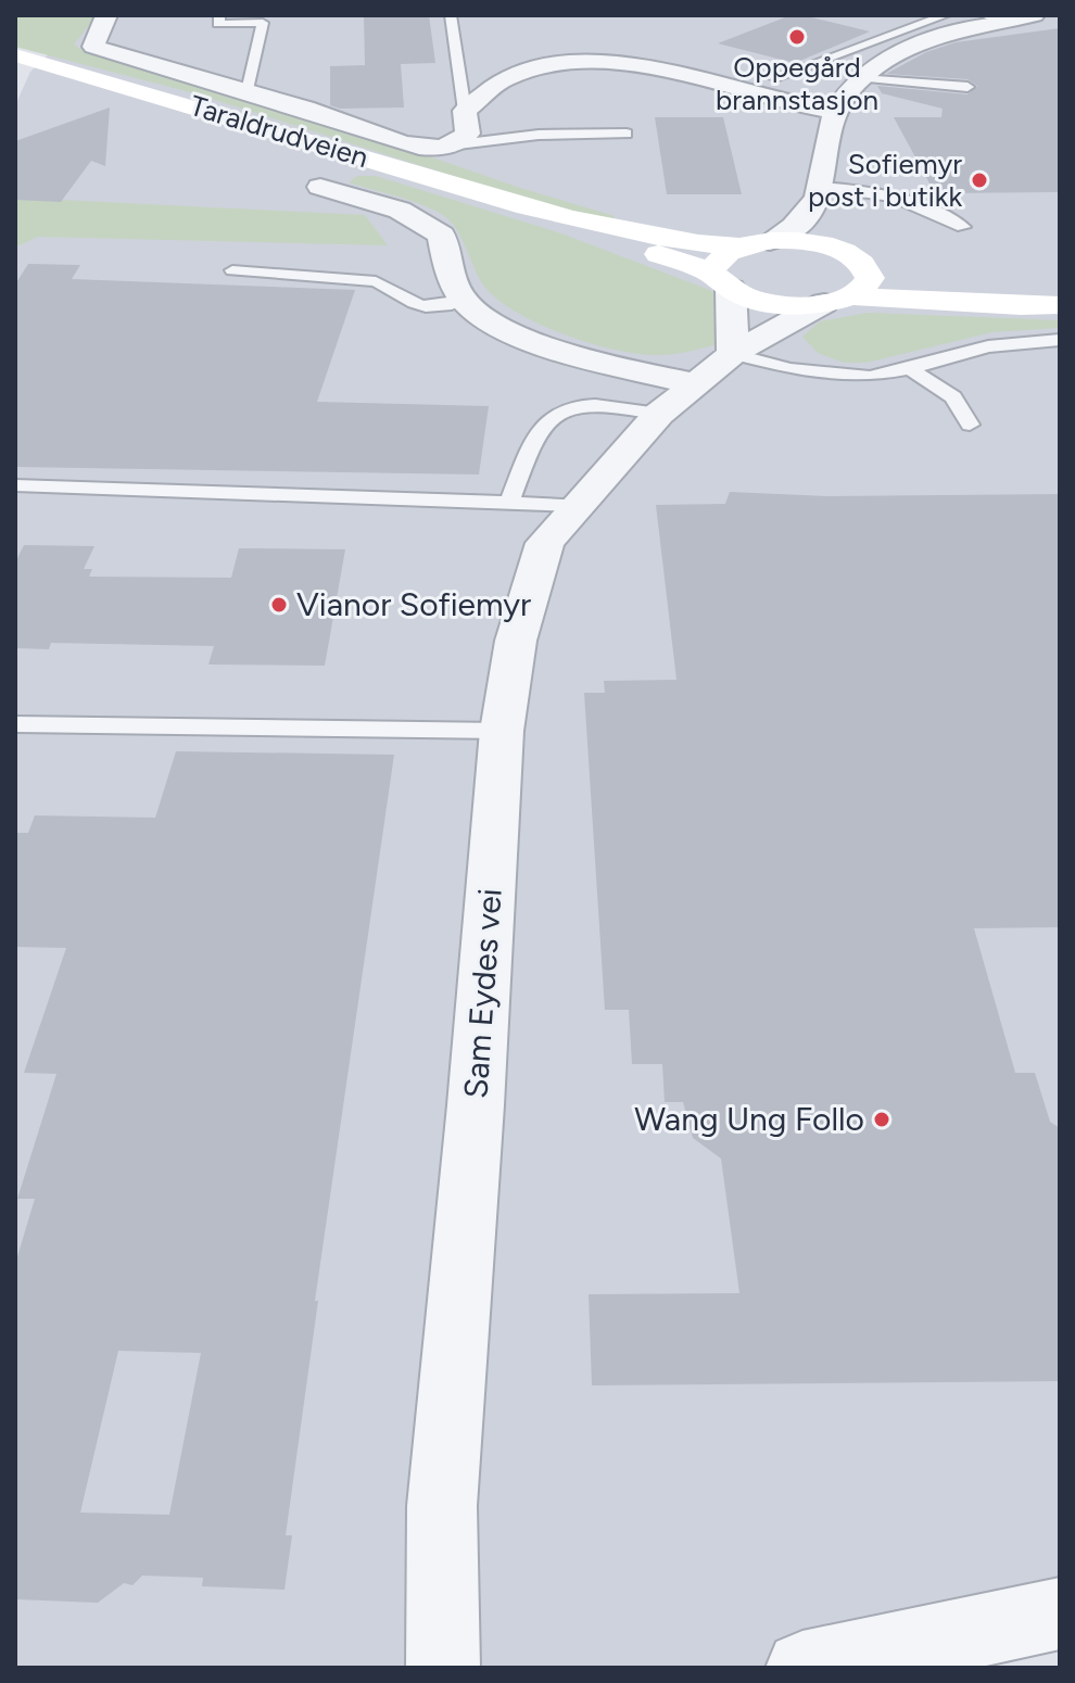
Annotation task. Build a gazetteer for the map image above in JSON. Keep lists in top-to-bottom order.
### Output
{
  "streets": {
    "main road": ["Taraldrudveien"],
    "street": ["Sam Eydes vei"]
  },
  "crossings": [
    ["Taraldrudveien", "Sam Eydes vei"]
  ],
  "places": [
    "Oppegård brannstasjon",
    "Sofiemyr post i butikk",
    "Vianor Sofiemyr",
    "Wang Ung Follo"
  ]
}
